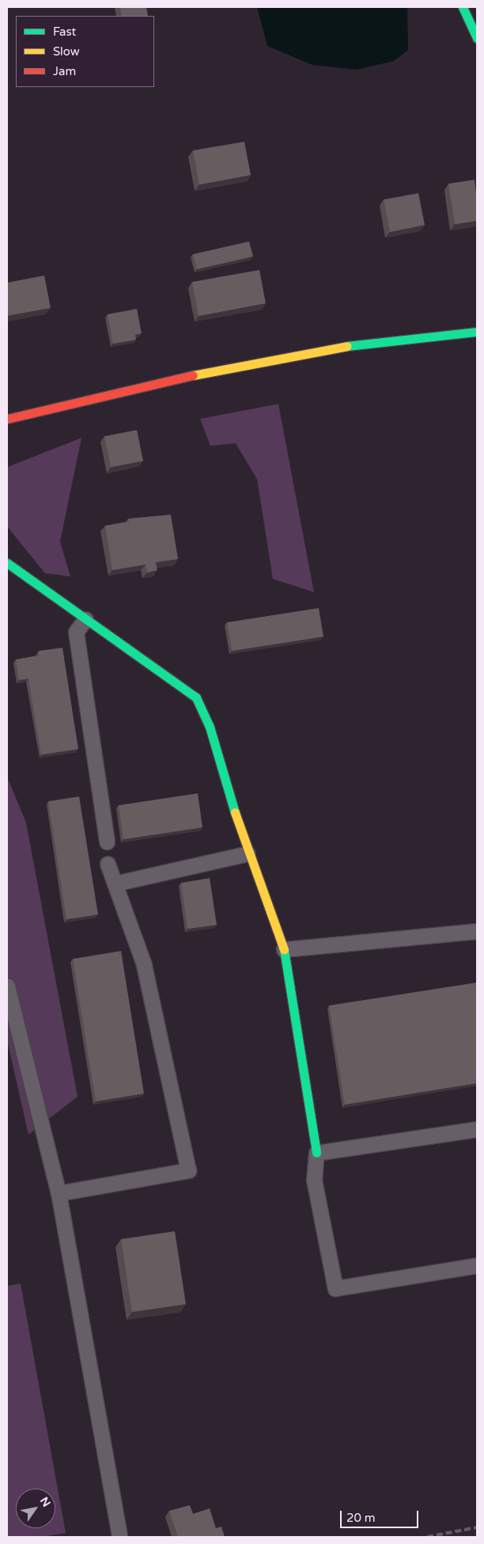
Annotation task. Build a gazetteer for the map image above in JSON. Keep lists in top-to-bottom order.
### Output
{
  "legend": ["Fast", "Slow", "Jam"],
  "scale_bar": "20 m",
  "north": "top right"
}
